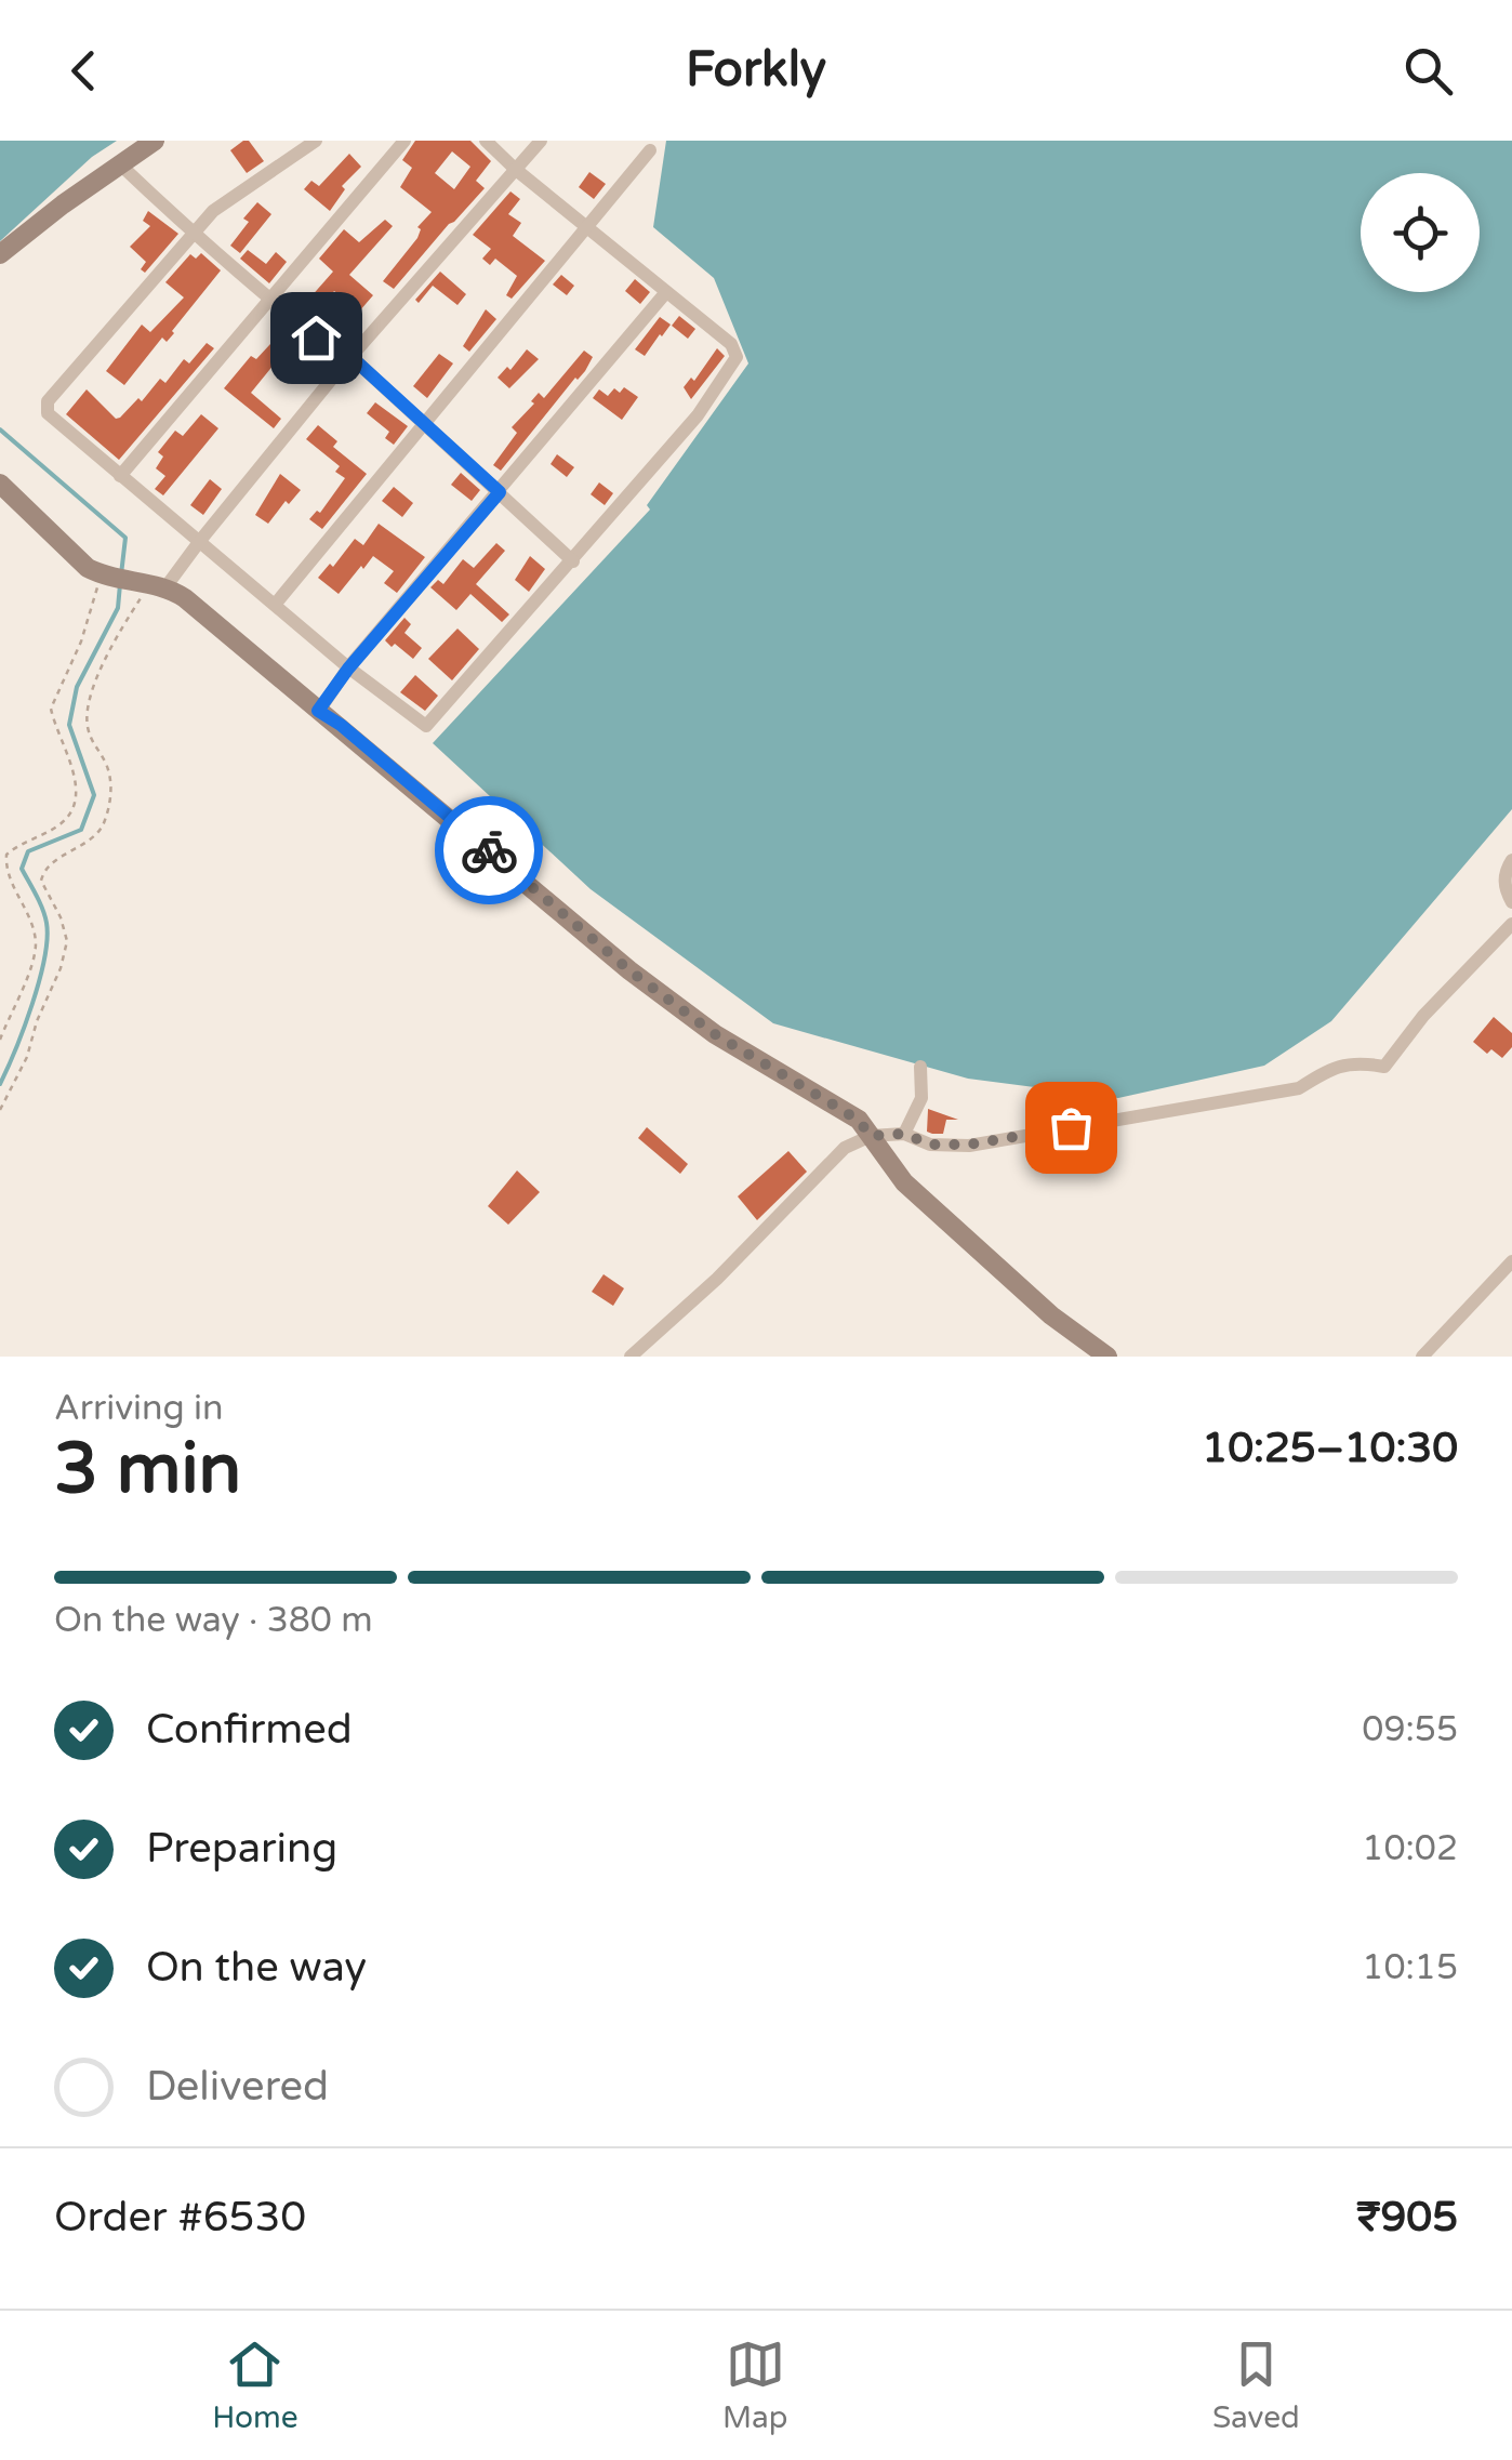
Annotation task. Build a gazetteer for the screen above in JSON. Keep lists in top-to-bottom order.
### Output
{
  "page": {
    "header": "Forkly",
    "heading": ["3 min", "Arriving in", "10:25–10:30"],
    "panel": ["Order #6530", "₹905"],
    "bar": "On the way · 380 m",
    "list": [
      ["Confirmed", "09:55"],
      ["Preparing", "10:02"],
      ["On the way", "10:15"],
      "Delivered"
    ],
    "tabs": ["Home", "Map", "Saved"]
  }
}
